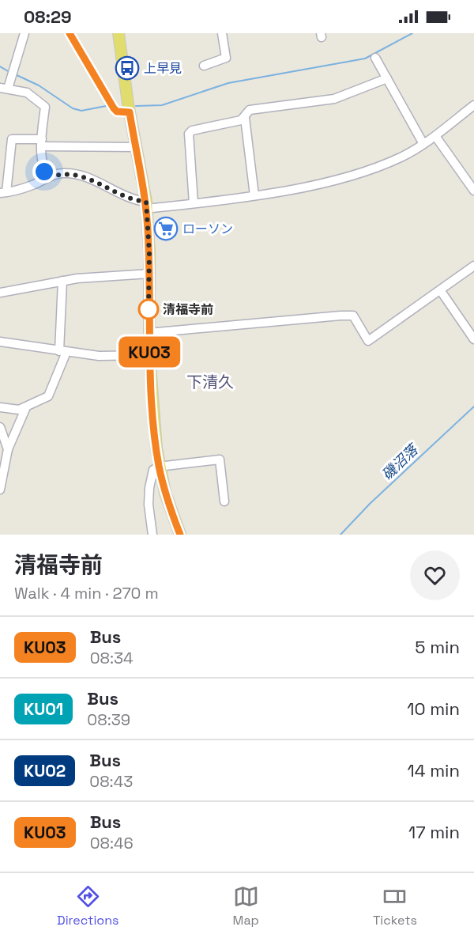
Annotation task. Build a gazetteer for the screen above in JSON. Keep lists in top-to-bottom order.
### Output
{
  "districts": ["下清久"],
  "water": ["磯沼落"],
  "places": {
    "bus stop": ["上早見"],
    "supermarket": ["ローソン"],
    "other": ["清福寺前"]
  },
  "lines": ["bus line KU03"],
  "page": {
    "status": "08:29",
    "on_map": "KU03",
    "heading": ["清福寺前", "Walk · 4 min · 270 m"],
    "list": [
      {
        "mark": "KU03",
        "name": "Bus",
        "note": "08:34",
        "value": "5 min"
      },
      {
        "mark": "KU01",
        "name": "Bus",
        "note": "08:39",
        "value": "10 min"
      },
      {
        "mark": "KU02",
        "name": "Bus",
        "note": "08:43",
        "value": "14 min"
      },
      {
        "mark": "KU03",
        "name": "Bus",
        "note": "08:46",
        "value": "17 min"
      }
    ],
    "tabs": ["Directions", "Map", "Tickets"]
  }
}
